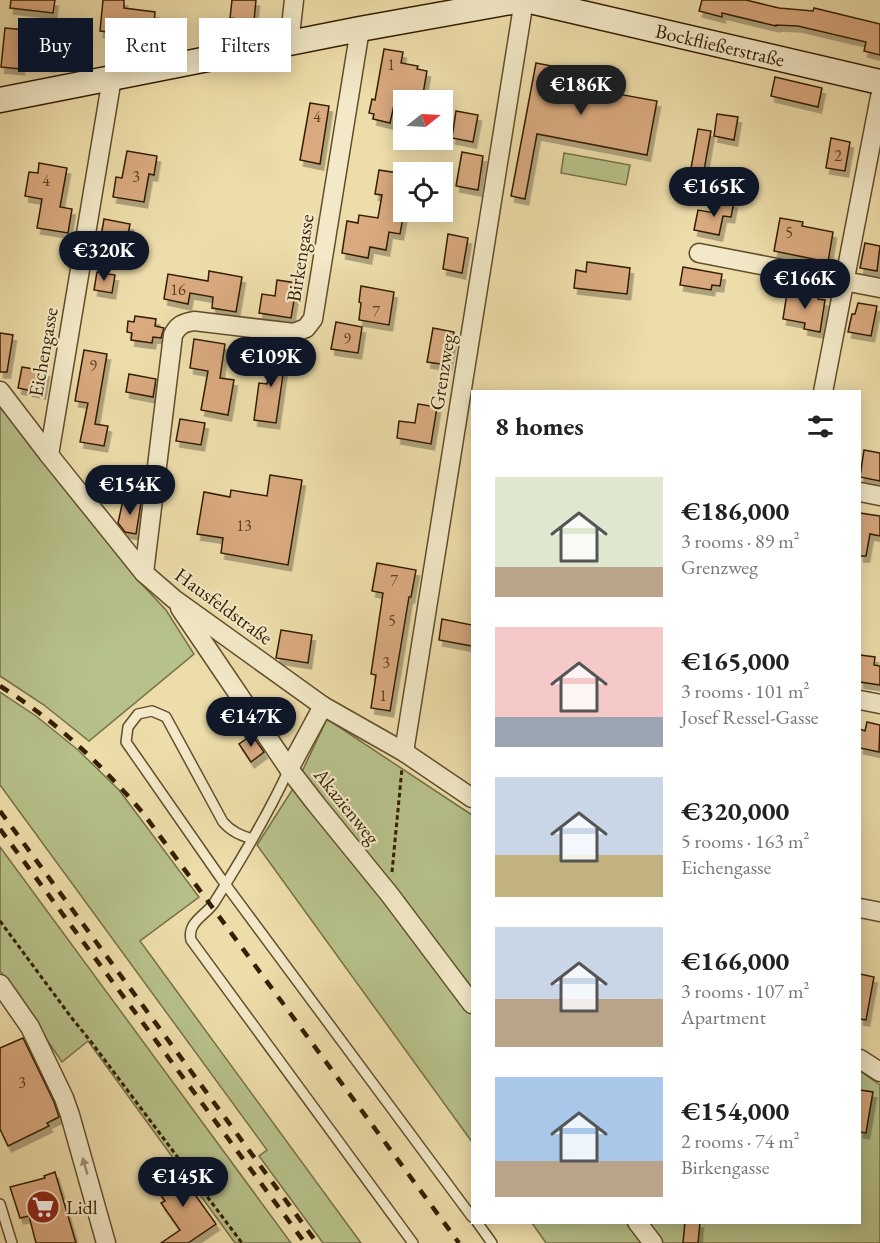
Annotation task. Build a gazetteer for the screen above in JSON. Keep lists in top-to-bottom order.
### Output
{
  "streets": {
    "main road": ["Bockfließerstraße"],
    "street": [
      "Birkengasse",
      "Eichengasse",
      "Grenzweg",
      "Hausfeldstraße",
      "Akazienweg"
    ]
  },
  "crossings": [
    ["Bockfließerstraße", "Birkengasse"],
    ["Bockfließerstraße", "Eichengasse"],
    ["Bockfließerstraße", "Grenzweg"],
    ["Birkengasse", "Hausfeldstraße"],
    ["Eichengasse", "Hausfeldstraße"],
    ["Grenzweg", "Hausfeldstraße"],
    ["Hausfeldstraße", "Akazienweg"]
  ],
  "places": {
    "supermarket": ["Lidl"]
  },
  "house_numbers": [
    "1",
    "4",
    "2",
    "3",
    "4",
    "5",
    "16",
    "7",
    "9",
    "9",
    "13",
    "7",
    "5",
    "3",
    "1",
    "3"
  ],
  "north": "right",
  "page": {
    "chip": ["Buy", "Rent", "Filters"],
    "price": [
      "€186K",
      "€165K",
      "€320K",
      "€166K",
      "€109K",
      "€154K",
      "€147K",
      "€145K"
    ],
    "heading": "8 homes",
    "list": [
      {
        "name": "€186,000",
        "note": "3 rooms · 89 m² · Grenzweg"
      },
      {
        "name": "€165,000",
        "note": "3 rooms · 101 m² · Josef Ressel-Gasse"
      },
      {
        "name": "€320,000",
        "note": "5 rooms · 163 m² · Eichengasse"
      },
      {
        "name": "€166,000",
        "note": "3 rooms · 107 m² · Apartment"
      },
      {
        "name": "€154,000",
        "note": "2 rooms · 74 m² · Birkengasse"
      }
    ]
  }
}
